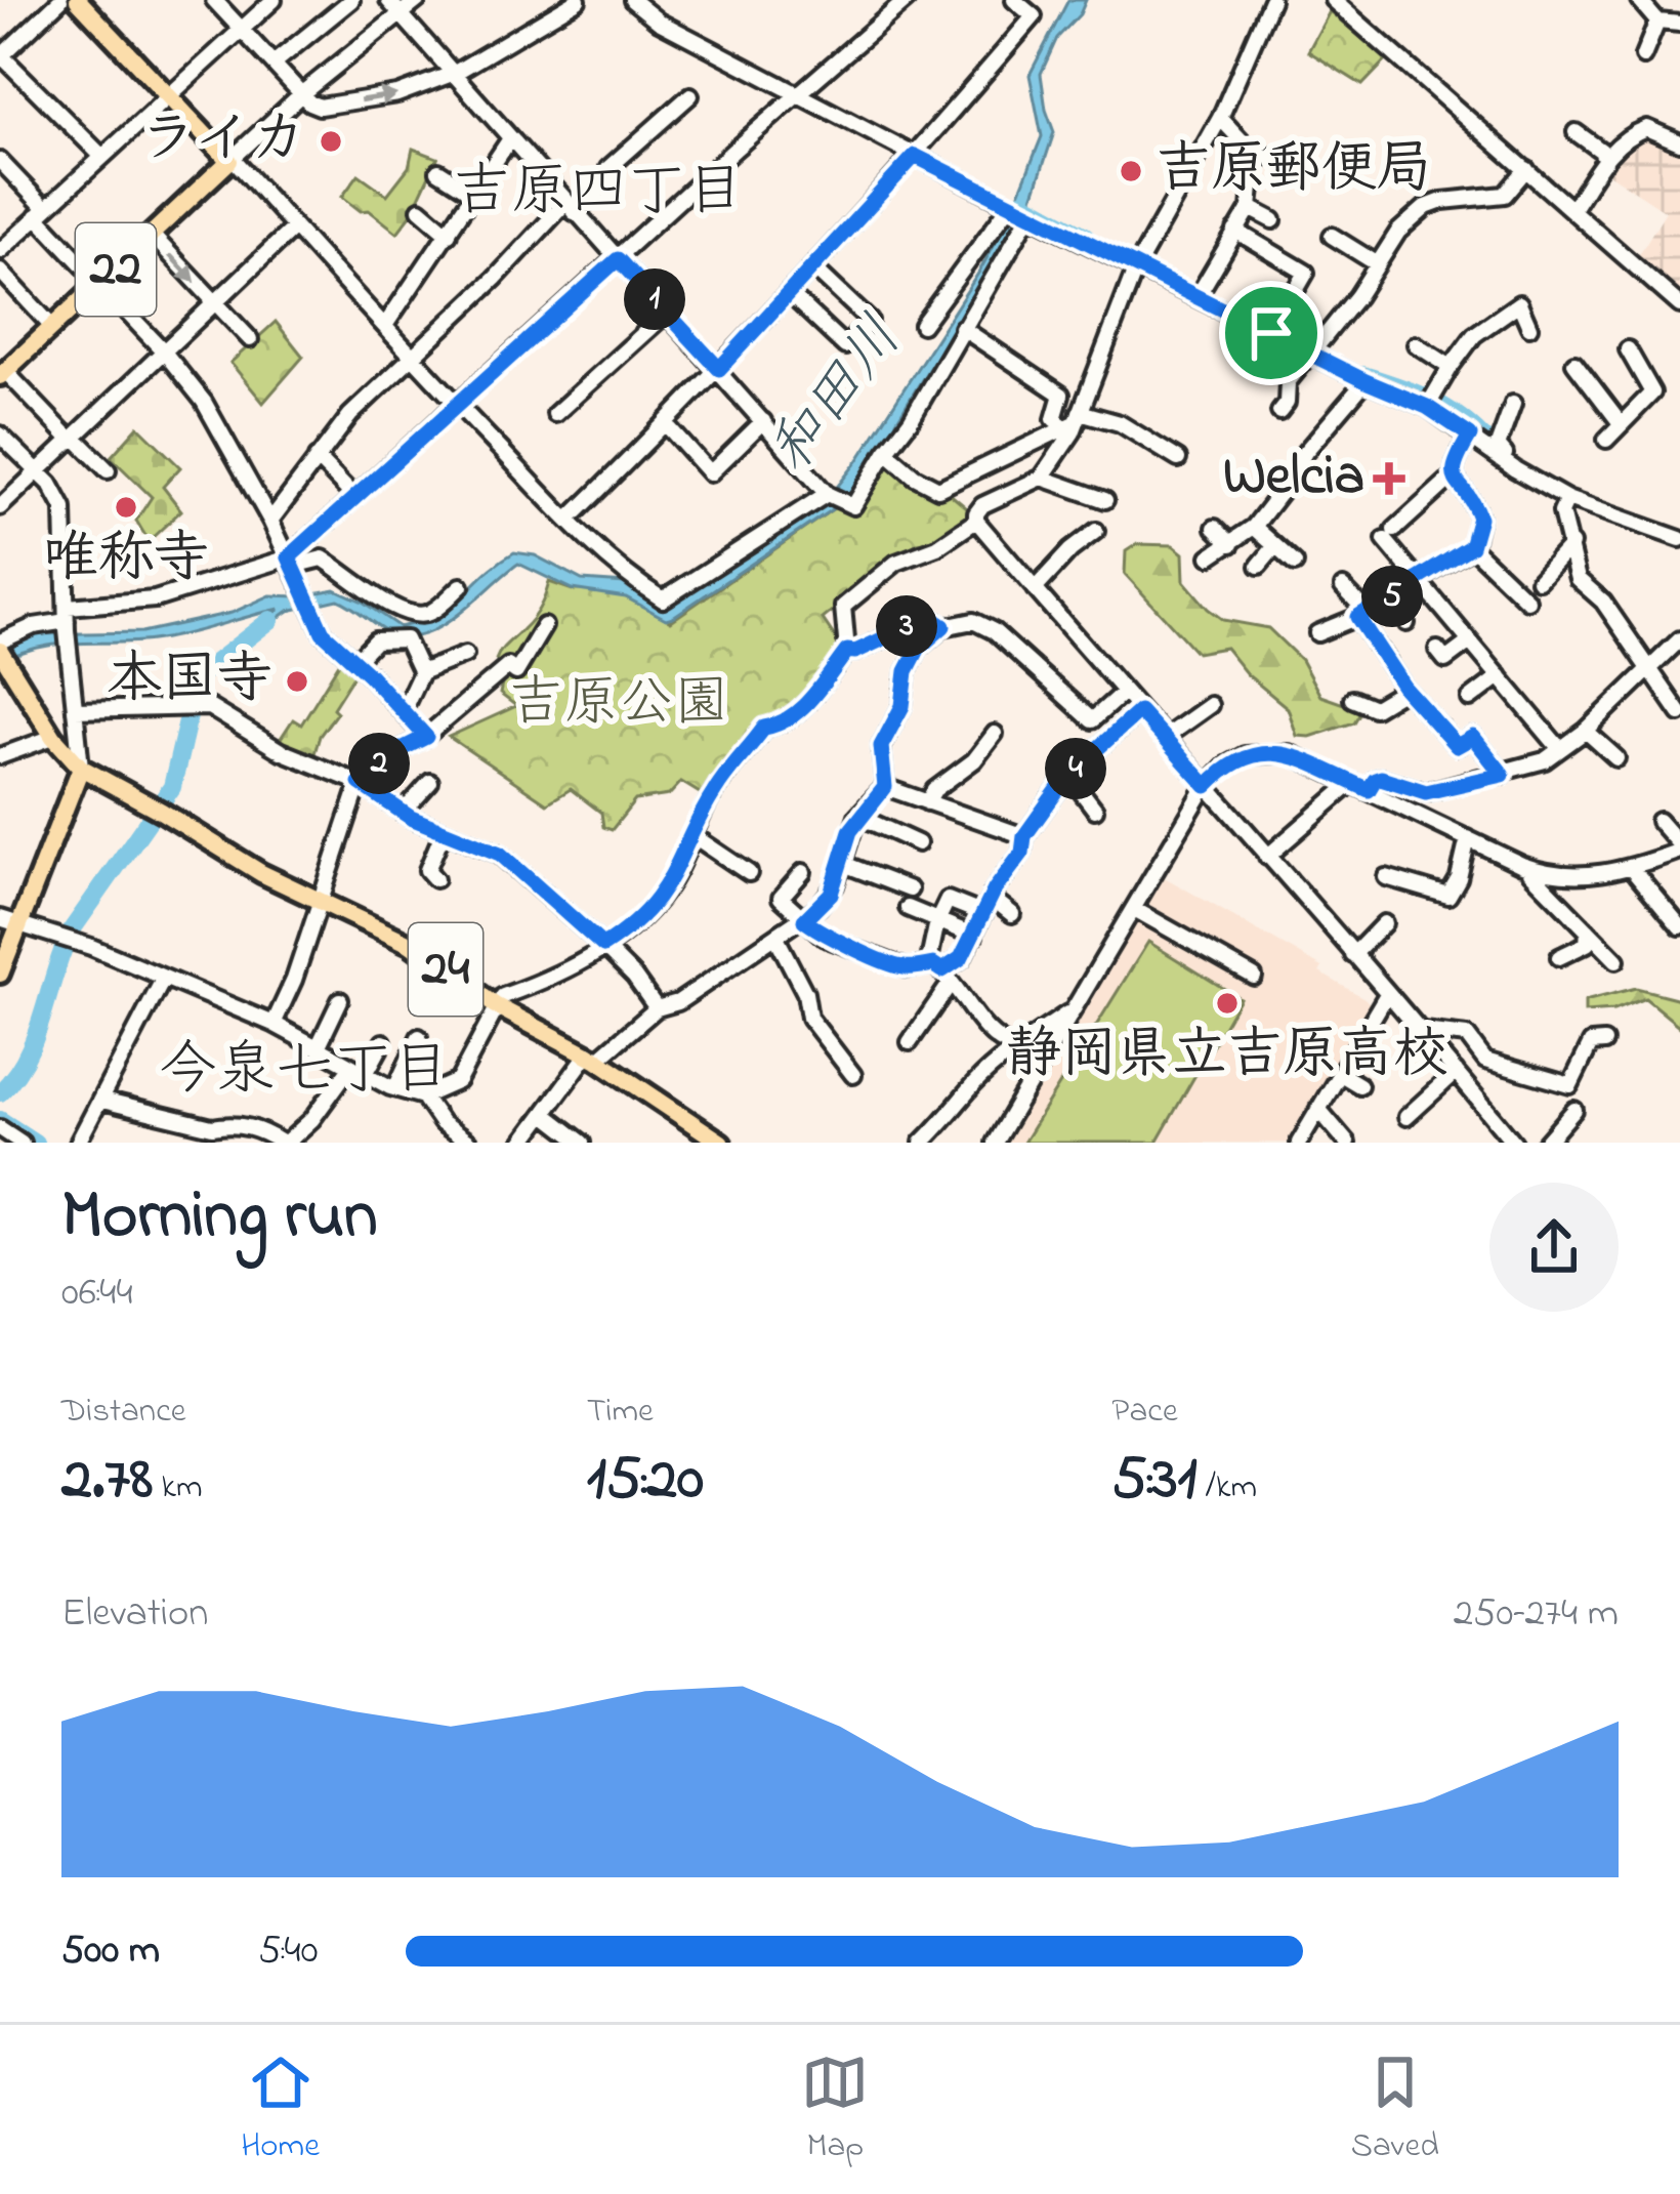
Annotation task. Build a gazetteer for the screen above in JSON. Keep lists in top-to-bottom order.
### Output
{
  "streets": {
    "main road": ["22", "24"]
  },
  "districts": ["吉原四丁目", "今泉七丁目"],
  "water": ["和田川"],
  "parks": ["吉原公園"],
  "places": {
    "other": [
      "ライカ",
      "吉原郵便局",
      "唯称寺",
      "本国寺",
      "静岡県立吉原高校"
    ],
    "health": ["Welcia"]
  },
  "page": {
    "pins": [
      "1",
      "5",
      "3",
      "2",
      "4"
    ],
    "heading": ["Morning run", "06:44"],
    "stats": [
      ["Distance", "2.78 km"],
      ["Time", "15:20"],
      ["Pace", "5:31 /km"]
    ],
    "chart": ["Elevation", "250–274 m"],
    "list": [
      {
        "name": "500 m",
        "note": "5:40"
      }
    ],
    "tabs": ["Home", "Map", "Saved"]
  }
}
